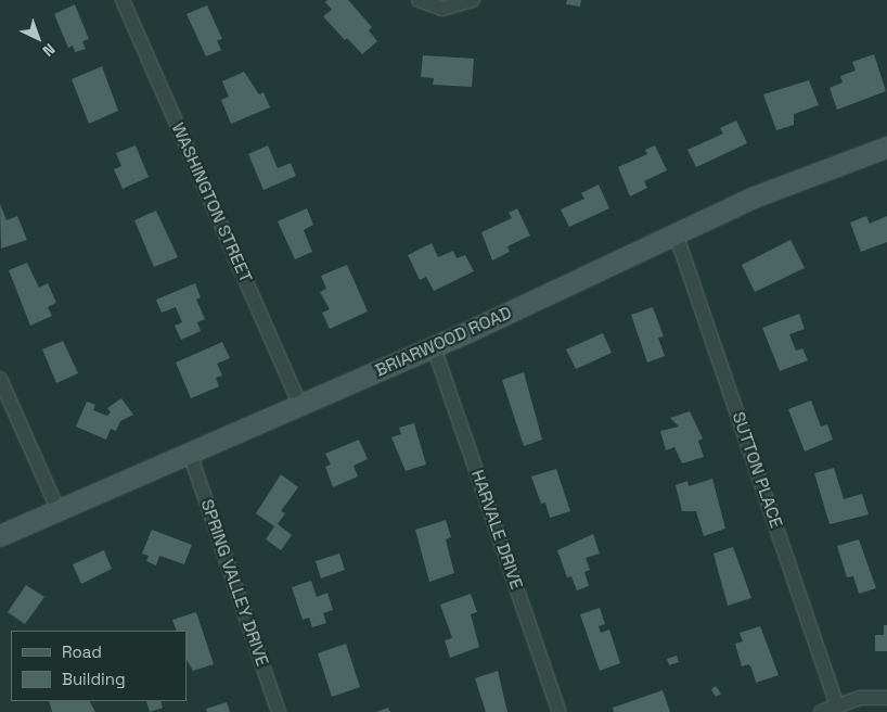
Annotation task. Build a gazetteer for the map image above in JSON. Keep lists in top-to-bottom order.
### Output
{
  "streets": {
    "street": [
      "WASHINGTON STREET",
      "BRIARWOOD ROAD",
      "SUTTON PLACE",
      "HARVALE DRIVE",
      "SPRING VALLEY DRIVE"
    ]
  },
  "crossings": [
    ["WASHINGTON STREET", "BRIARWOOD ROAD"],
    ["BRIARWOOD ROAD", "SUTTON PLACE"],
    ["BRIARWOOD ROAD", "HARVALE DRIVE"],
    ["BRIARWOOD ROAD", "SPRING VALLEY DRIVE"]
  ],
  "legend": ["Road", "Building"],
  "north": "bottom right"
}
